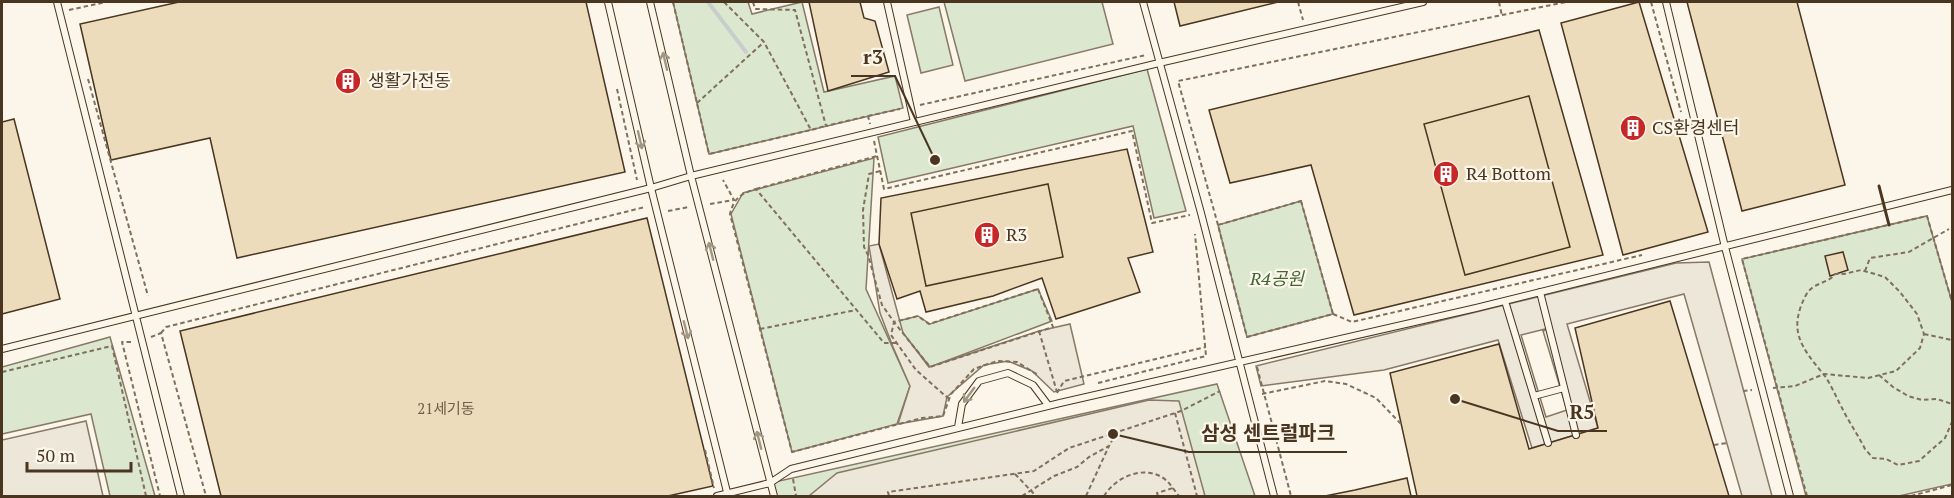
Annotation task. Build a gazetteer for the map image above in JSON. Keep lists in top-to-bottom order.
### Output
{
  "parks": ["R4공원"],
  "places": {
    "building": [
      "생활가전동",
      "CS환경센터",
      "R4 Bottom",
      "R3"
    ],
    "other": ["r3", "R5", "삼성 센트럴파크"]
  },
  "house_numbers": ["21세기동"],
  "scale_bar": "50 m"
}
